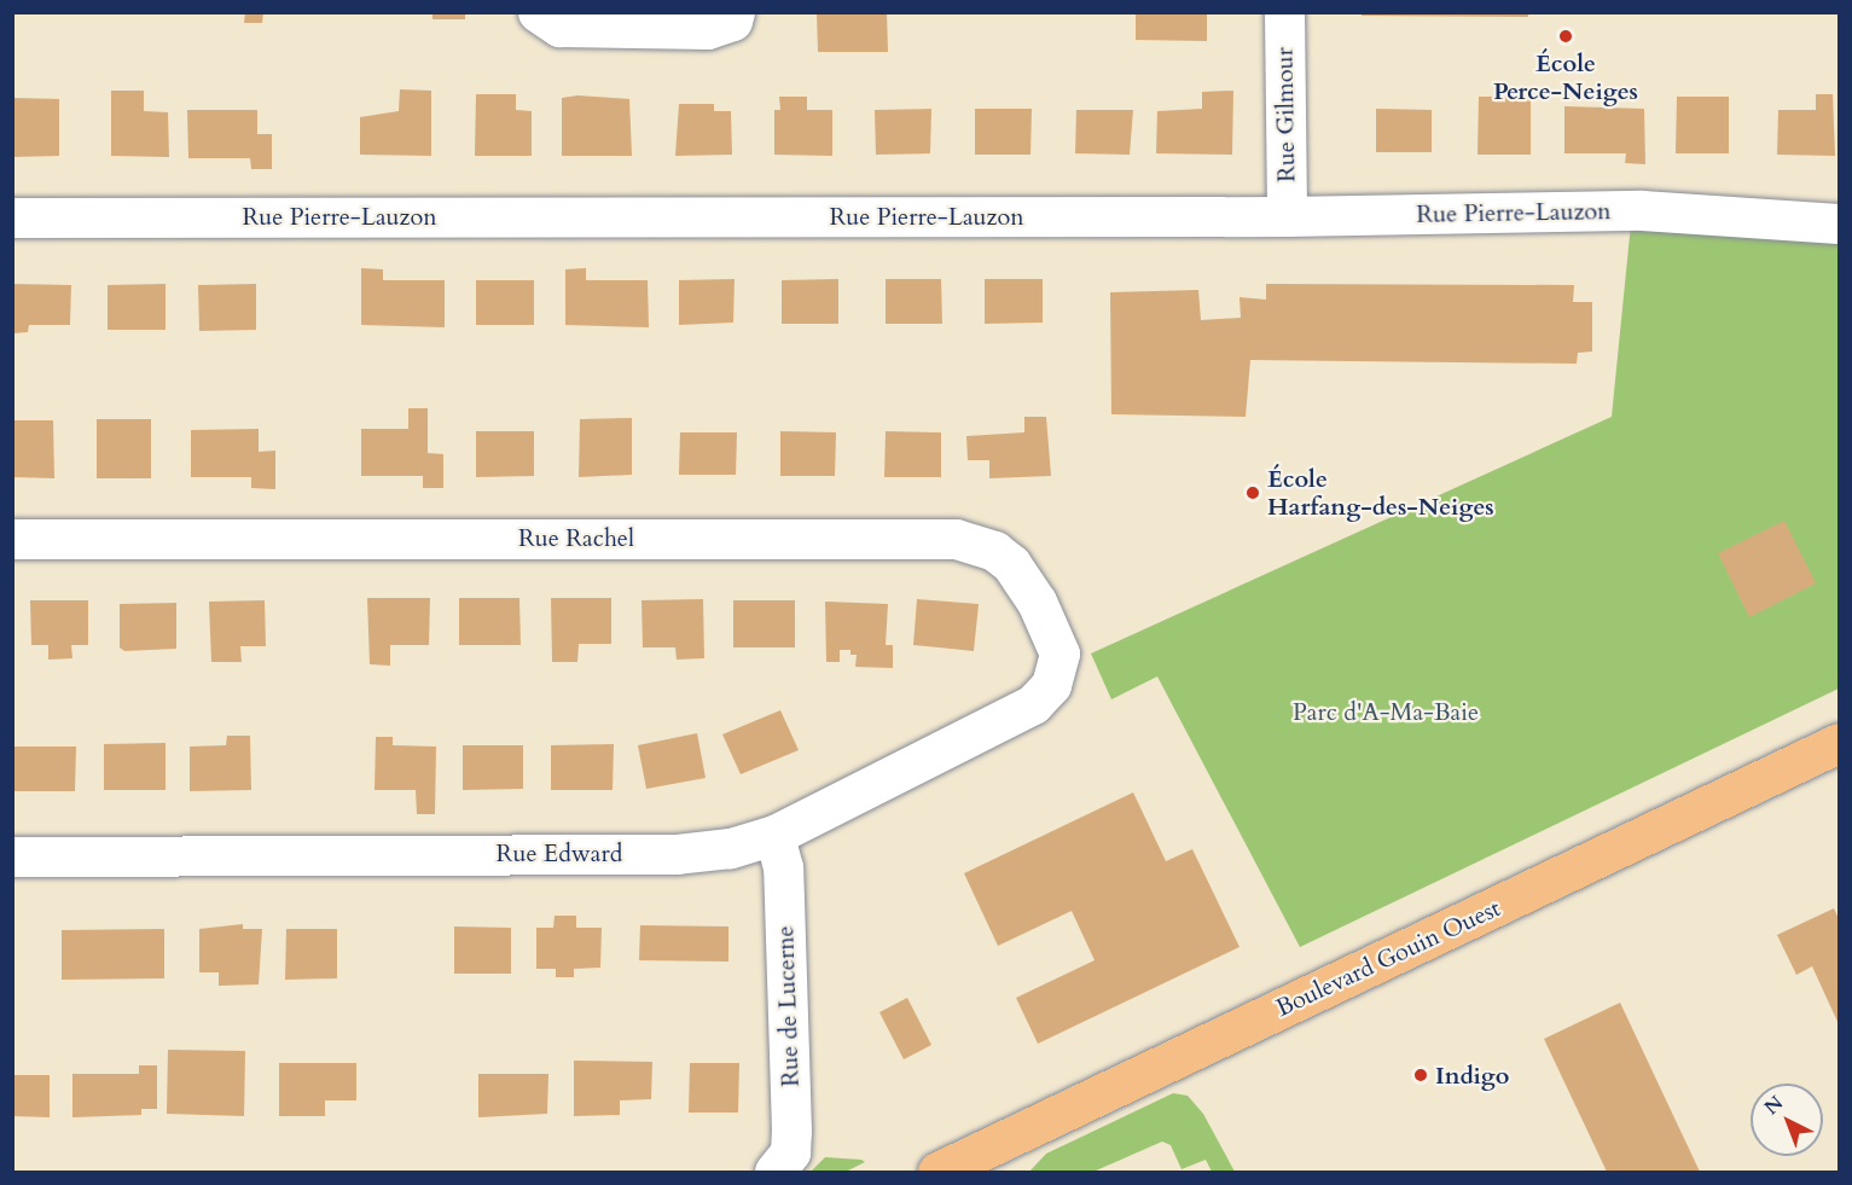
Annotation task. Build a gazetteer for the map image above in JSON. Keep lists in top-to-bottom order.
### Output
{
  "streets": {
    "main road": ["Boulevard Gouin Ouest"],
    "street": [
      "Rue Gilmour",
      "Rue Pierre-Lauzon",
      "Rue Rachel",
      "Rue Edward",
      "Rue de Lucerne"
    ]
  },
  "crossings": [
    ["Rue Gilmour", "Rue Pierre-Lauzon"],
    ["Rue Rachel", "Rue Edward"],
    ["Rue Edward", "Rue de Lucerne"]
  ],
  "parks": ["Parc d'A-Ma-Baie"],
  "places": ["École Perce-Neiges", "École Harfang-des-Neiges", "Indigo"],
  "north": "top left"
}
